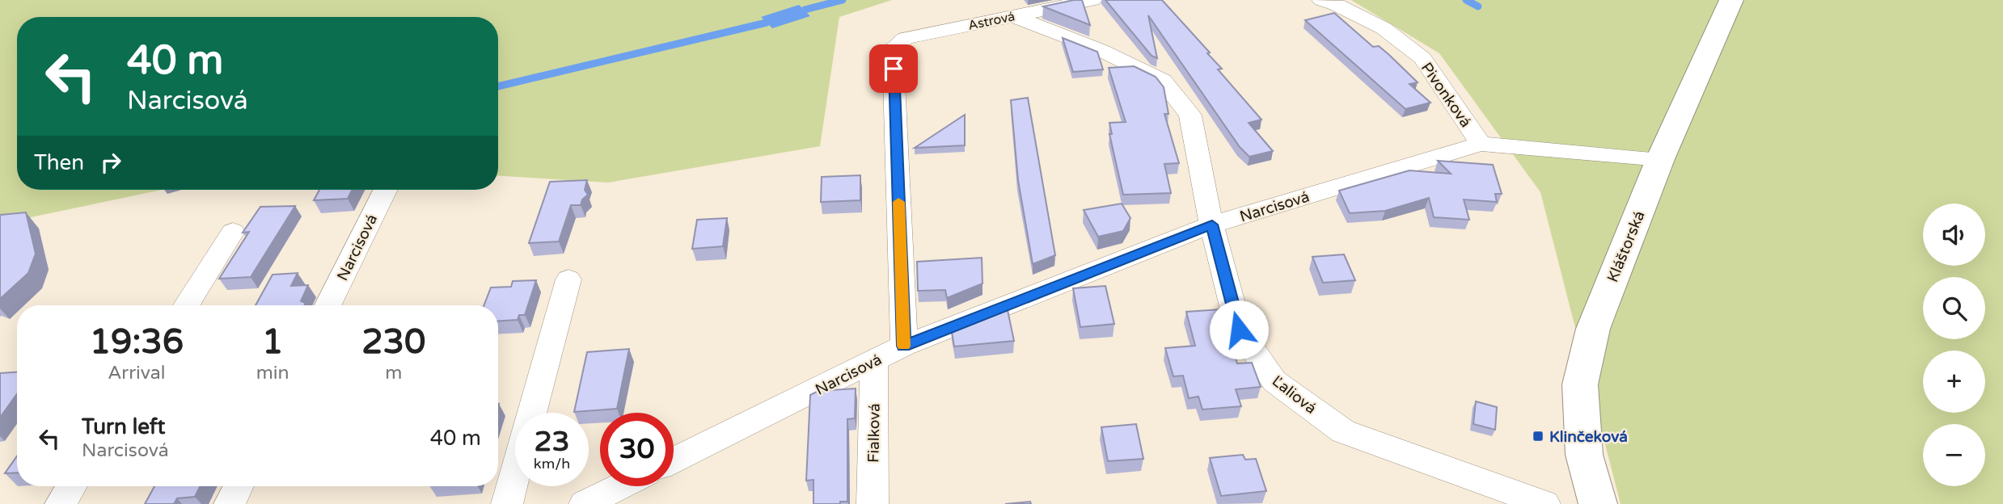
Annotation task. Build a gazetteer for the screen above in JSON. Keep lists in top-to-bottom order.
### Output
{
  "streets": {
    "street": [
      "Astrová",
      "Pivonková",
      "Narcisová",
      "Kláštorská",
      "Ľaliová",
      "Fialková"
    ]
  },
  "crossings": [
    ["Astrová", "Narcisová"],
    ["Astrová", "Ľaliová"],
    ["Pivonková", "Narcisová"],
    ["Narcisová", "Kláštorská"],
    ["Narcisová", "Ľaliová"],
    ["Narcisová", "Fialková"]
  ],
  "places": {
    "transit": ["Klinčeková"]
  },
  "page": {
    "turn": ["40 m", "Narcisová"],
    "then": "Then",
    "map_buttons": ["+", "−"],
    "eta": [
      "19:36",
      "Arrival",
      "1",
      "min",
      "230",
      "m"
    ],
    "list": [
      {
        "name": "Turn left",
        "note": "Narcisová",
        "value": "40 m"
      }
    ],
    "speed": "23 km/h",
    "limit": "30"
  }
}
